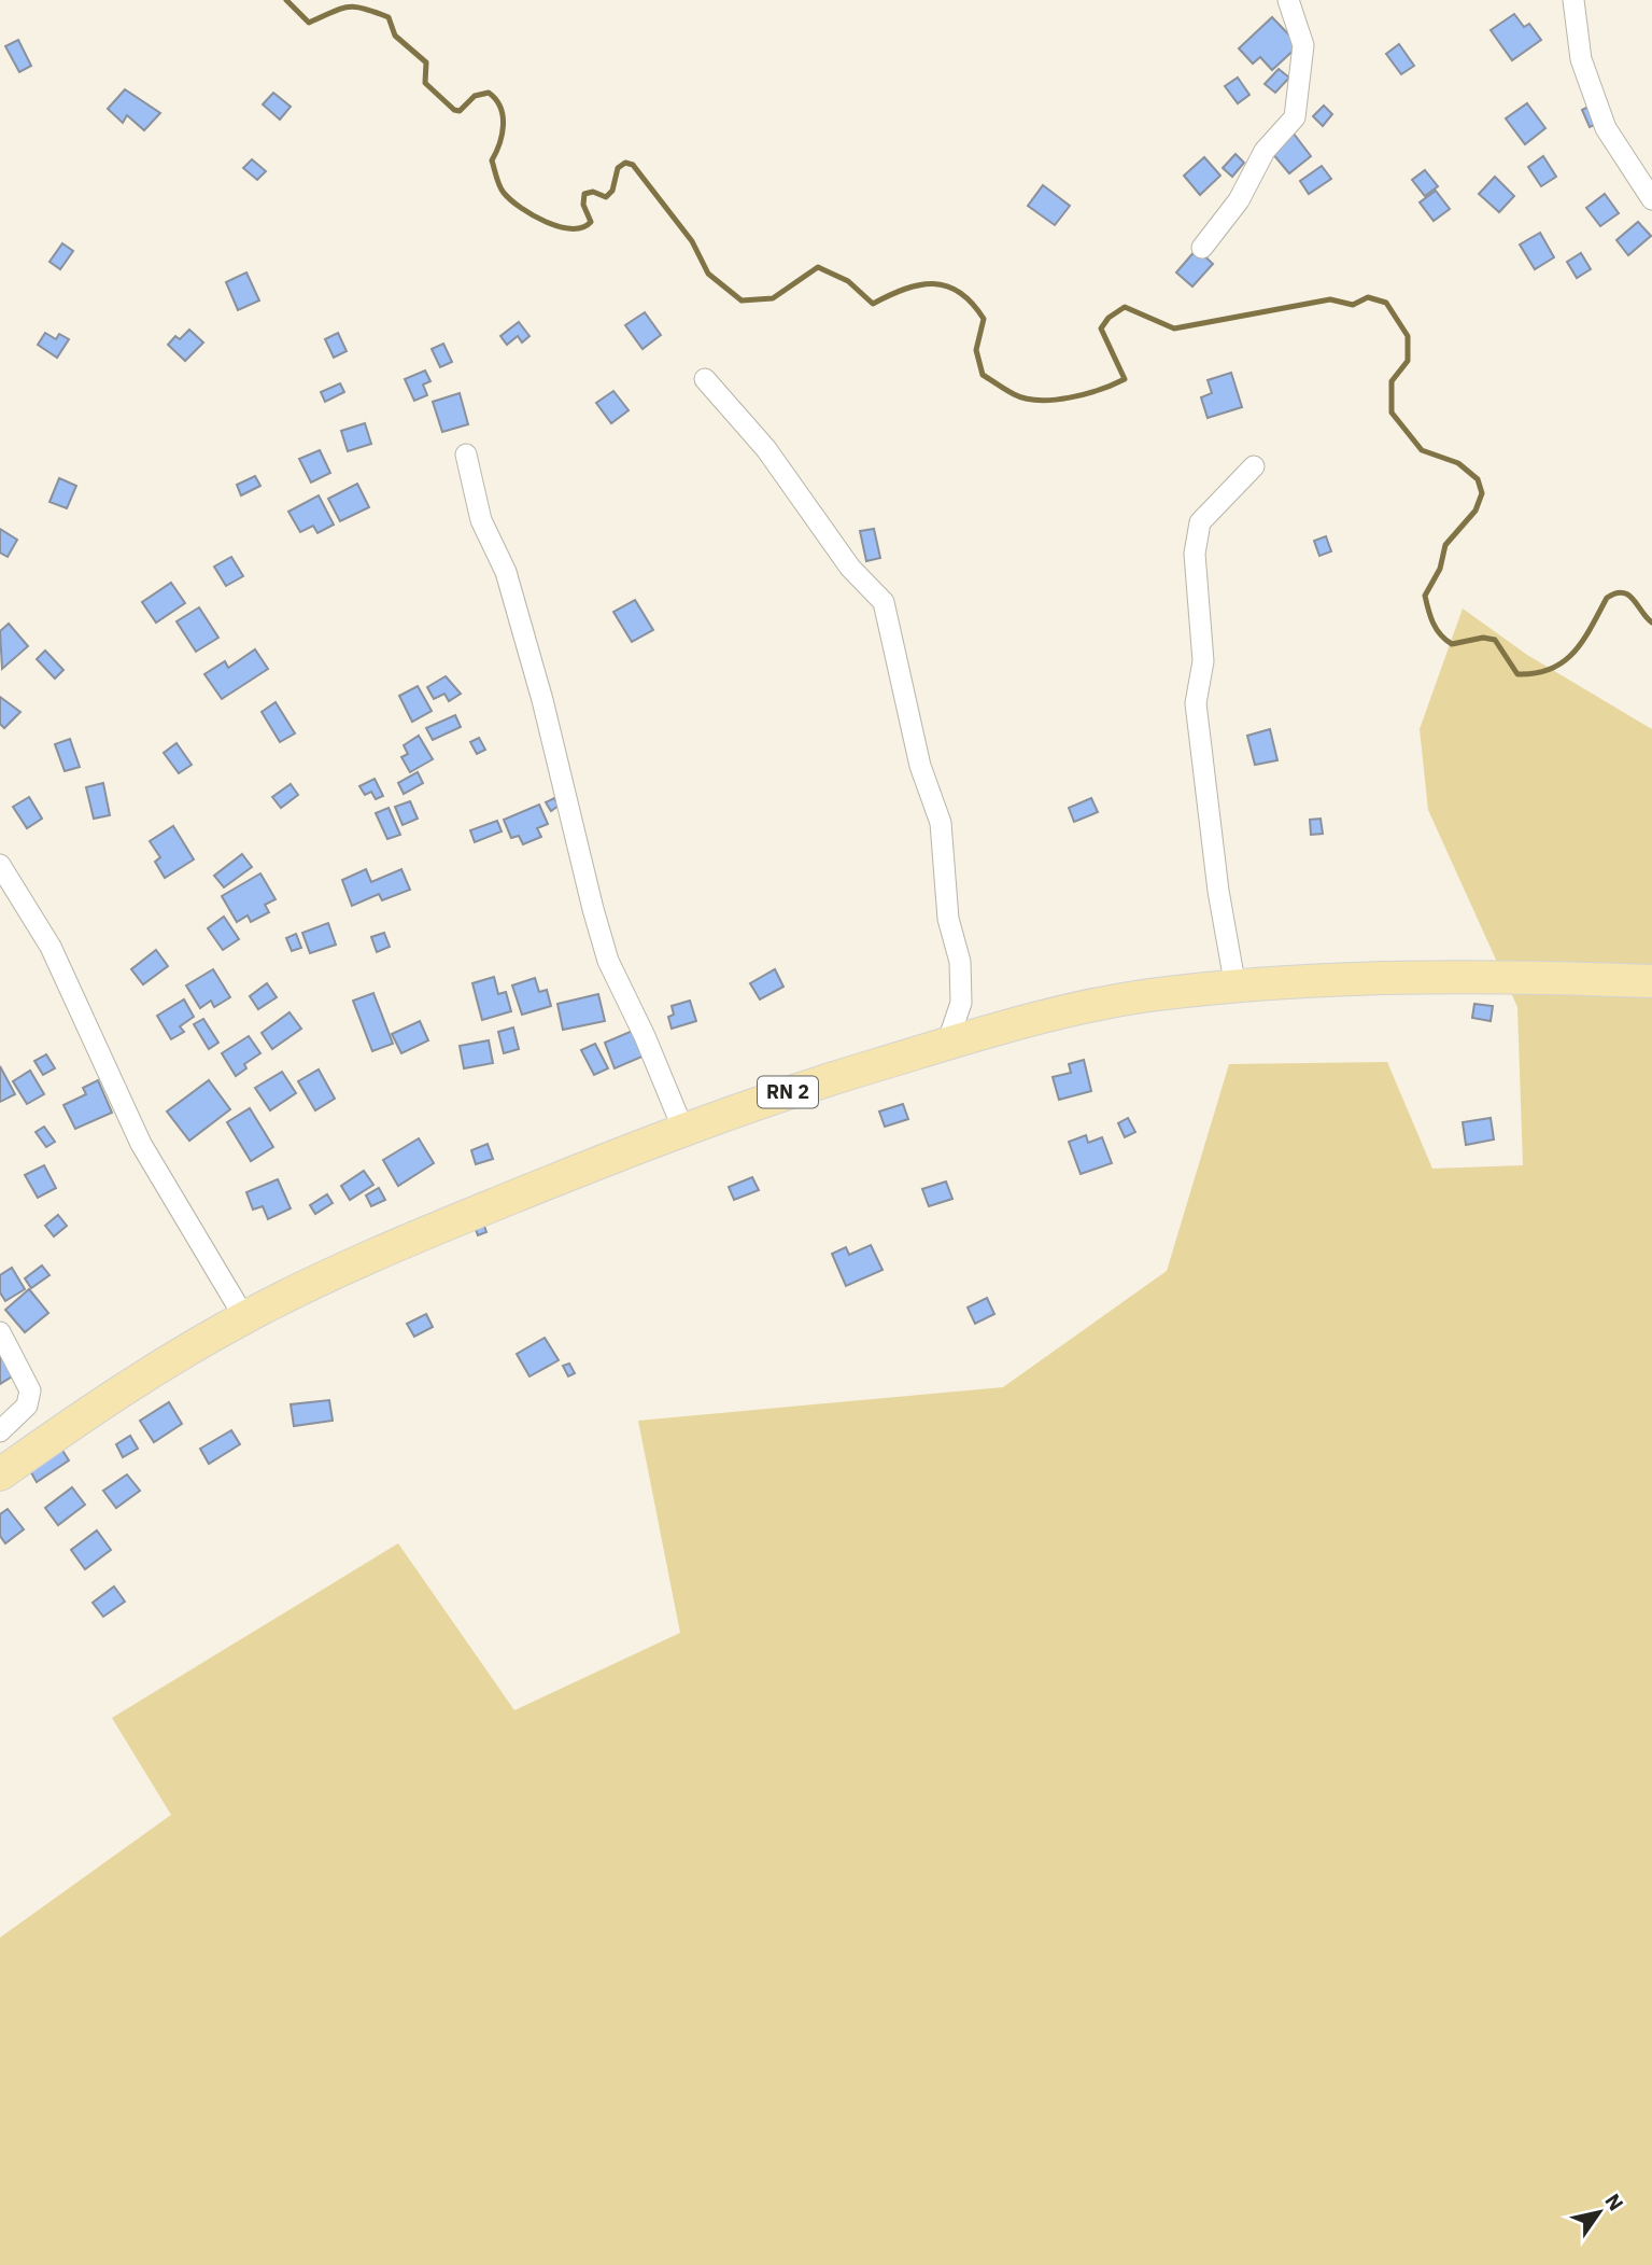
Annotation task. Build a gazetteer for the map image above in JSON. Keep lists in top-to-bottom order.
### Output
{
  "streets": {
    "main road": ["RN 2"]
  },
  "north": "top right"
}
